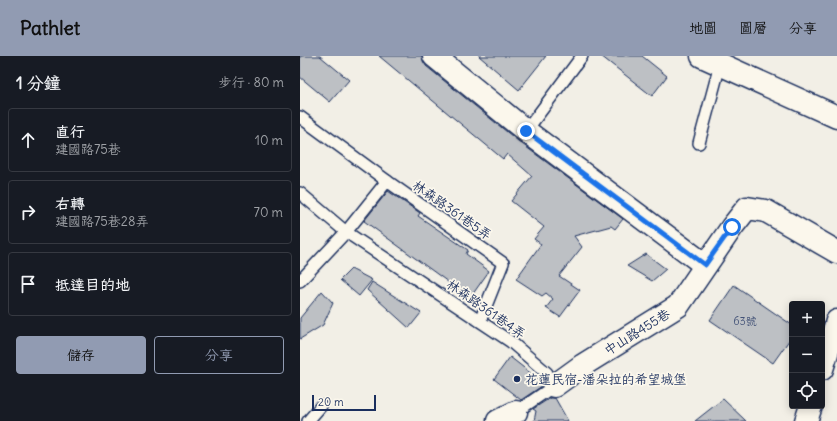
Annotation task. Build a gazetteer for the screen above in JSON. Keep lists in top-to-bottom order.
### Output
{
  "streets": {
    "street": ["中山路455巷"],
    "lane": ["林森路361巷5弄", "林森路361巷4弄"]
  },
  "crossings": [
    ["林森路361巷5弄", "林森路361巷4弄"],
    ["林森路361巷4弄", "中山路455巷"]
  ],
  "places": ["花蓮民宿-潘朵拉的希望城堡"],
  "house_numbers": ["63號"],
  "scale_bar": "20 m",
  "page": {
    "header": "Pathlet",
    "nav": ["地圖", "圖層", "分享"],
    "heading": ["1 分鐘", "步行 · 80 m"],
    "list": [
      ["直行", "建國路75巷", "10 m"],
      ["右轉", "建國路75巷28弄", "70 m"],
      "抵達目的地"
    ],
    "map_buttons": ["+", "−"],
    "buttons": ["儲存", "分享"],
    "scale": "20 m"
  }
}
